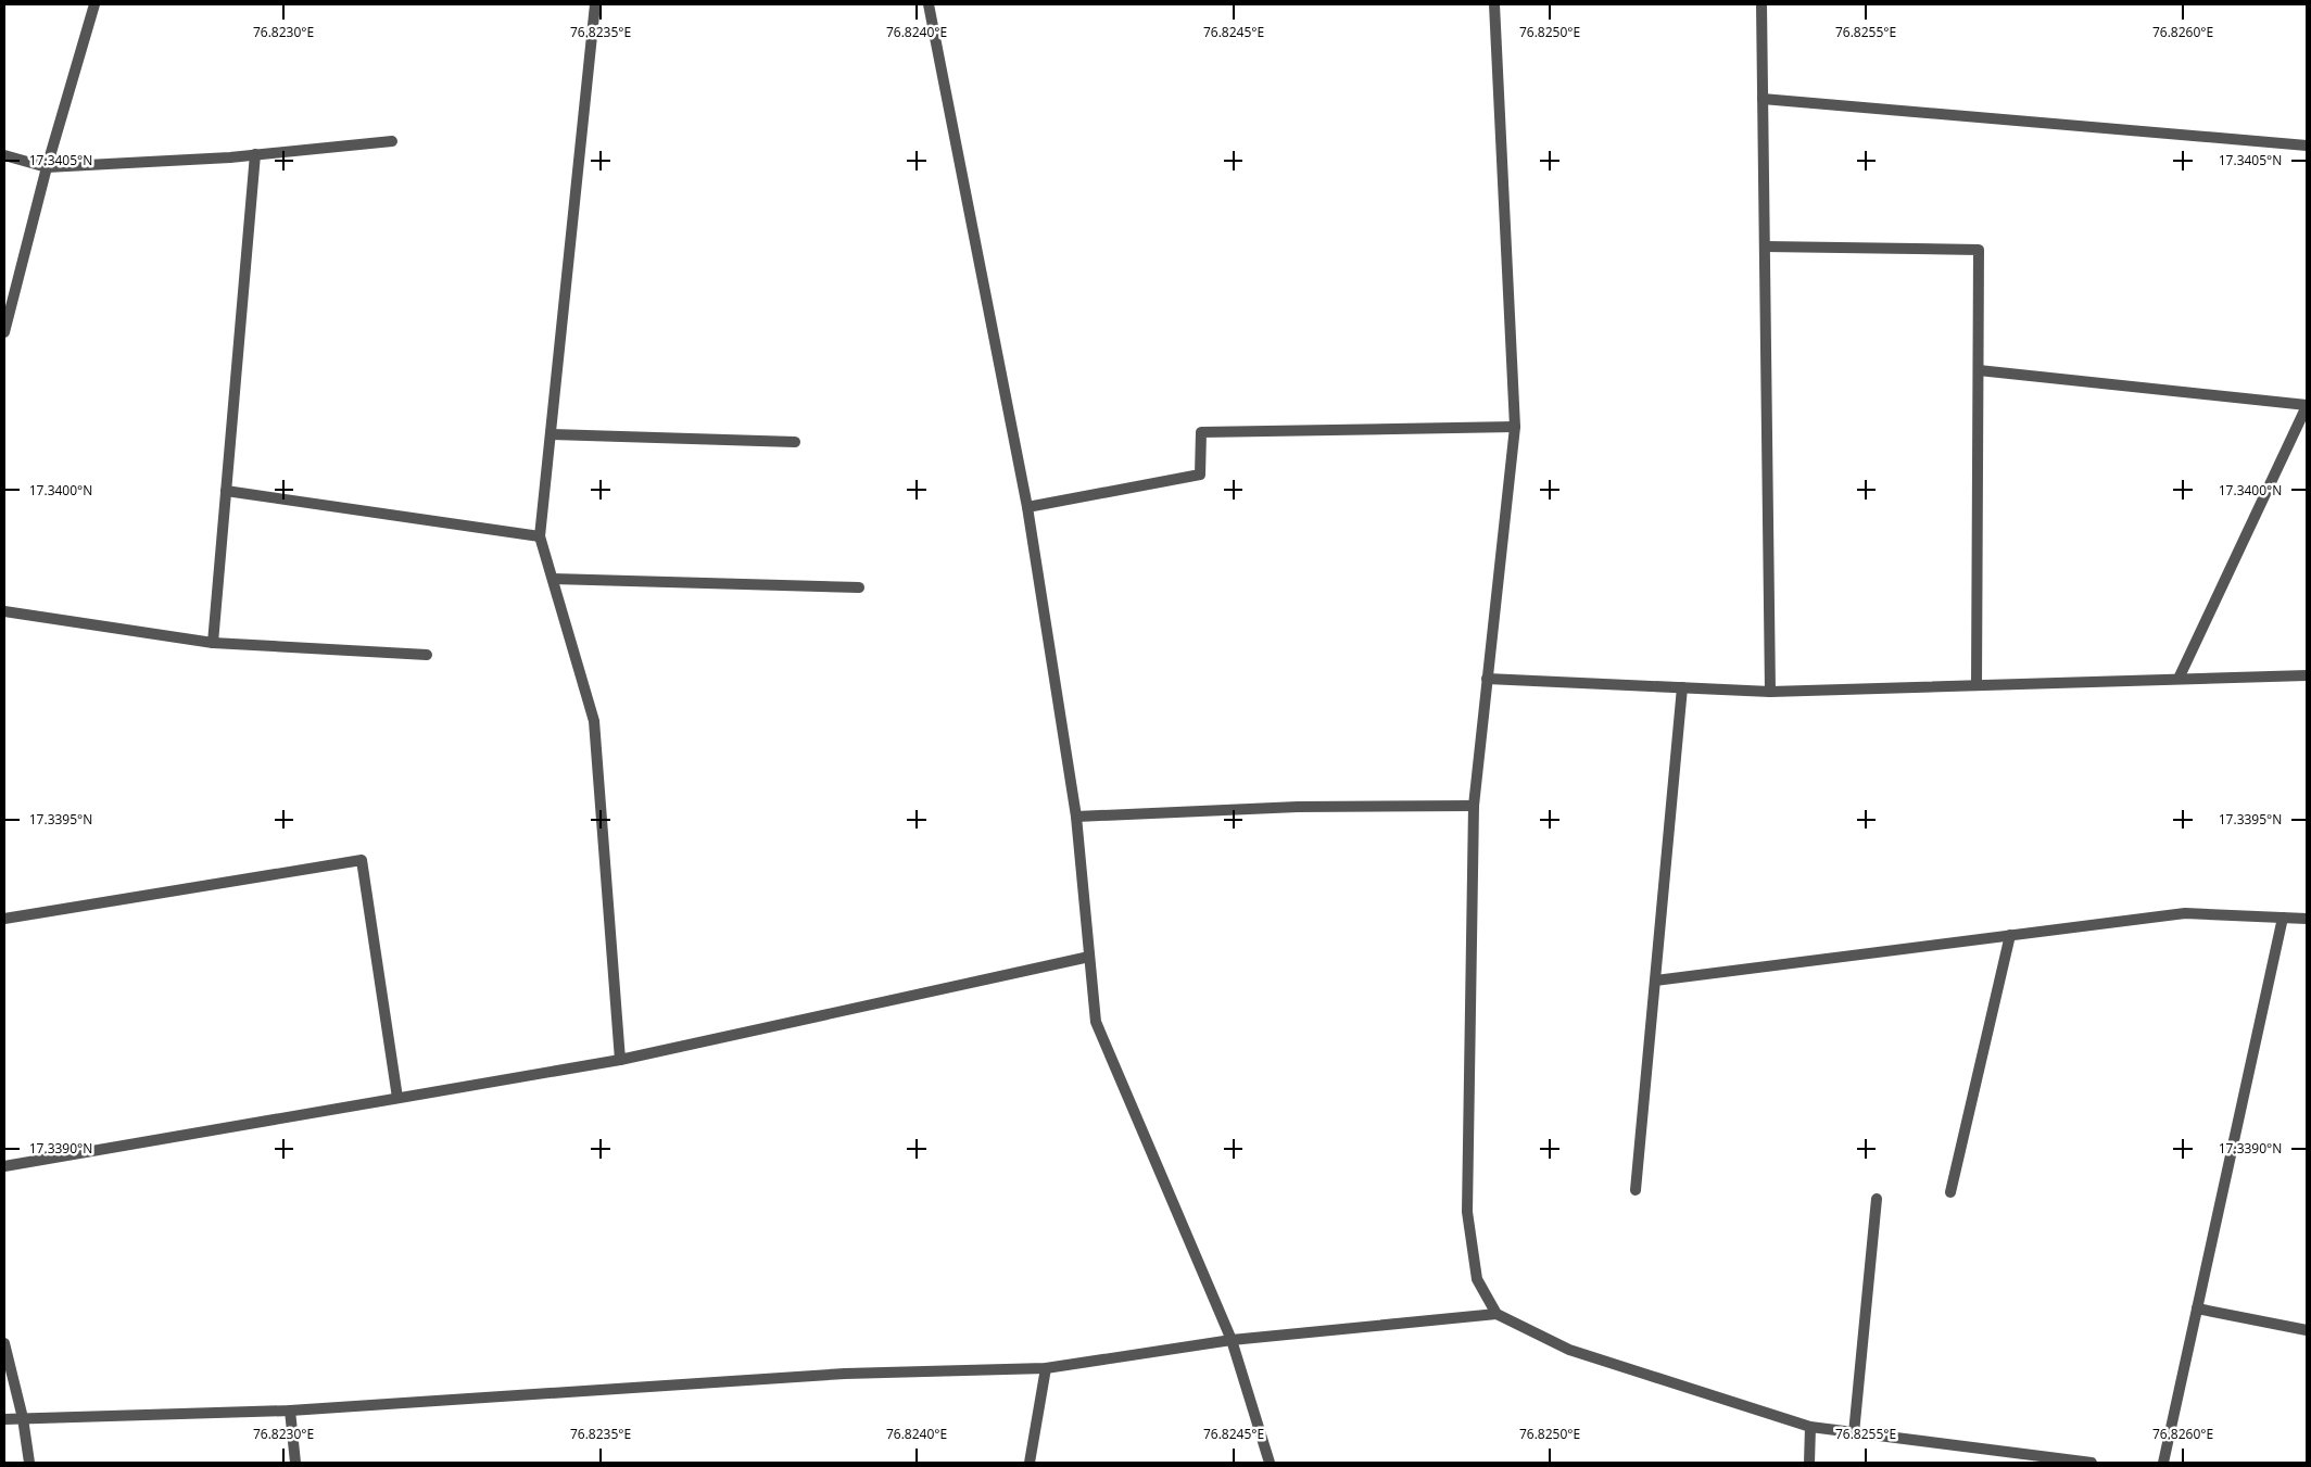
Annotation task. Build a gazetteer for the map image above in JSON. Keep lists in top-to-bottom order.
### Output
{
  "coordinates": [
    "76.8230°E",
    "76.8235°E",
    "76.8240°E",
    "76.8245°E",
    "76.8250°E",
    "76.8255°E",
    "76.8260°E",
    "17.3405°N",
    "17.3400°N",
    "17.3395°N",
    "17.3390°N"
  ]
}
